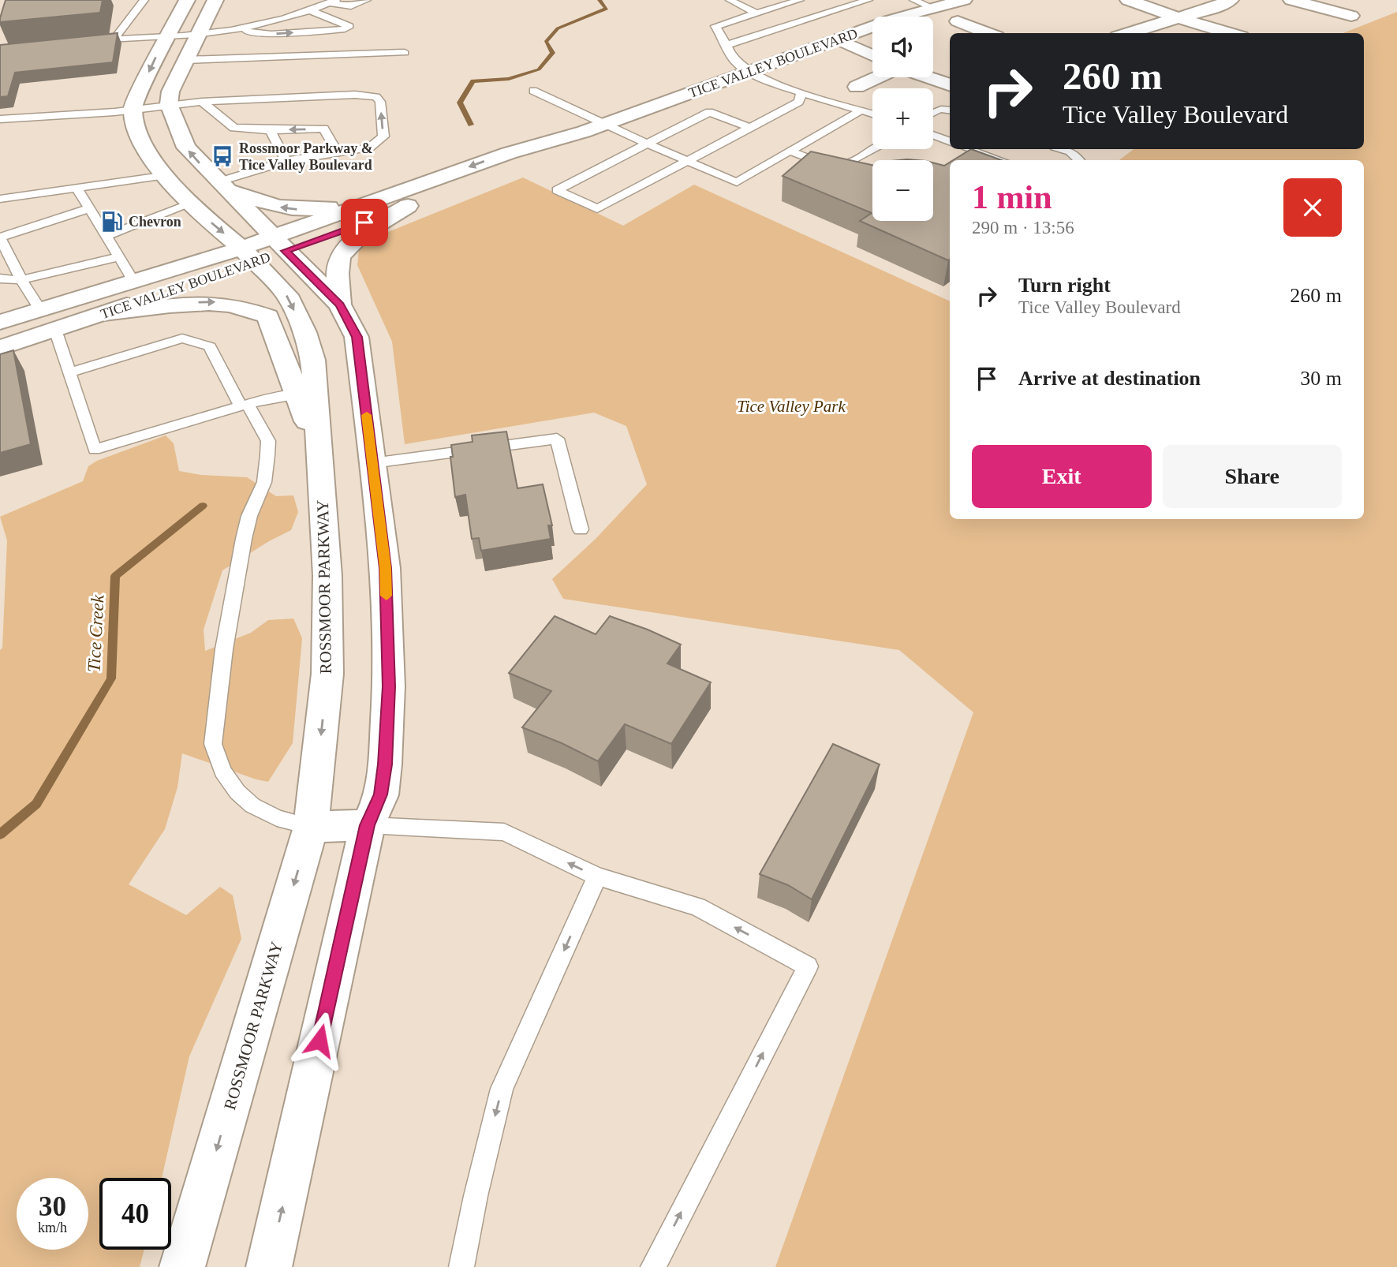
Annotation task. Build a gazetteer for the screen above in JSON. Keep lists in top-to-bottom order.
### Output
{
  "streets": {
    "street": ["TICE VALLEY BOULEVARD", "ROSSMOOR PARKWAY"]
  },
  "crossings": [
    ["TICE VALLEY BOULEVARD", "ROSSMOOR PARKWAY"]
  ],
  "water": ["Tice Creek"],
  "parks": ["Tice Valley Park"],
  "places": {
    "bus stop": ["Rossmoor Parkway & Tice Valley Boulevard"],
    "fuel station": ["Chevron"]
  },
  "page": {
    "map_buttons": ["+", "−"],
    "turn": ["260 m", "Tice Valley Boulevard"],
    "heading": ["1 min", "290 m · 13:56"],
    "list": [
      {
        "name": "Turn right",
        "note": "Tice Valley Boulevard",
        "value": "260 m"
      },
      {
        "name": "Arrive at destination",
        "value": "30 m"
      }
    ],
    "buttons": ["Exit", "Share"],
    "speed": "30 km/h",
    "limit": "40"
  }
}
